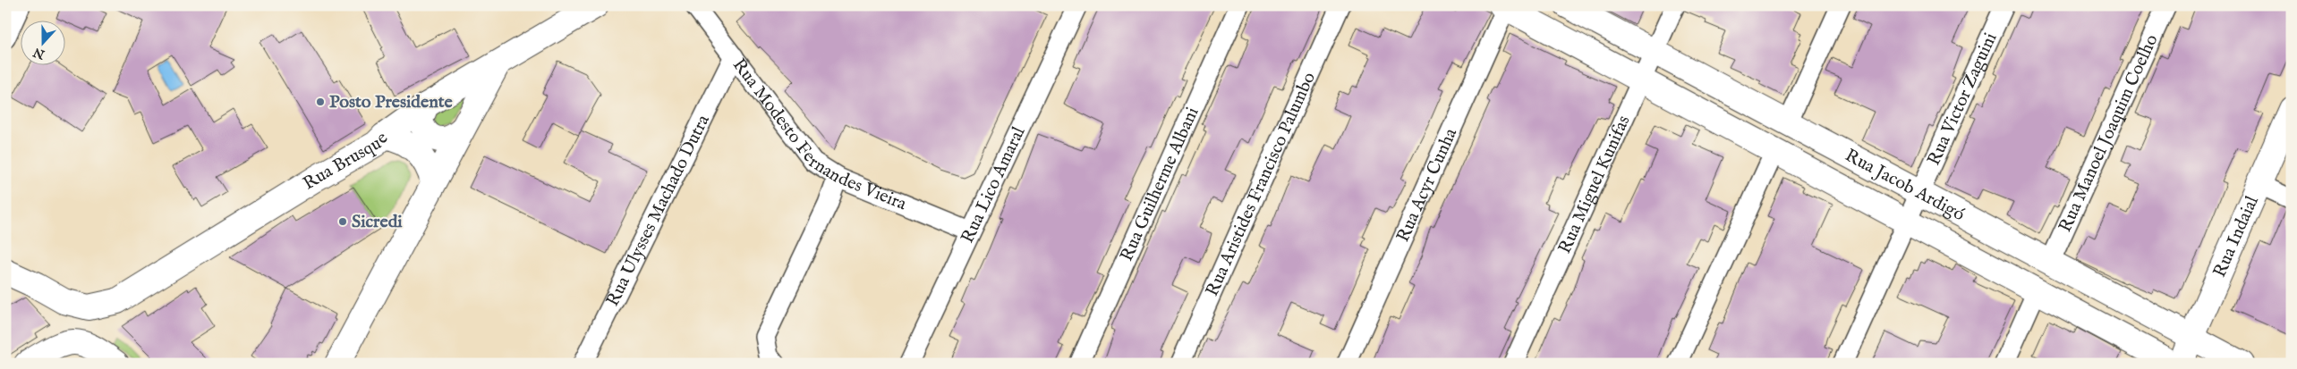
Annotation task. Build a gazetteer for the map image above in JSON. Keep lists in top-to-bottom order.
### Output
{
  "streets": {
    "main road": ["Rua Brusque", "Rua Jacob Ardigó", "Rua Indaial"],
    "street": [
      "Rua Victor Zaguini",
      "Rua Modesto Fernandes Vieira",
      "Rua Manoel Joaquim Coelho",
      "Rua Lico Amaral",
      "Rua Guilherme Albani",
      "Rua Aristides Francisco Palumbo",
      "Rua Miguel Kunifas",
      "Rua Acyr Cunha",
      "Rua Ulysses Machado Dutra"
    ]
  },
  "crossings": [
    ["Rua Victor Zaguini", "Rua Jacob Ardigó"],
    ["Rua Modesto Fernandes Vieira", "Rua Lico Amaral"],
    ["Rua Modesto Fernandes Vieira", "Rua Ulysses Machado Dutra"],
    ["Rua Manoel Joaquim Coelho", "Rua Jacob Ardigó"],
    ["Rua Jacob Ardigó", "Rua Miguel Kunifas"],
    ["Rua Jacob Ardigó", "Rua Acyr Cunha"],
    ["Rua Jacob Ardigó", "Rua Indaial"]
  ],
  "places": ["Posto Presidente", "Sicredi"],
  "north": "bottom"
}
